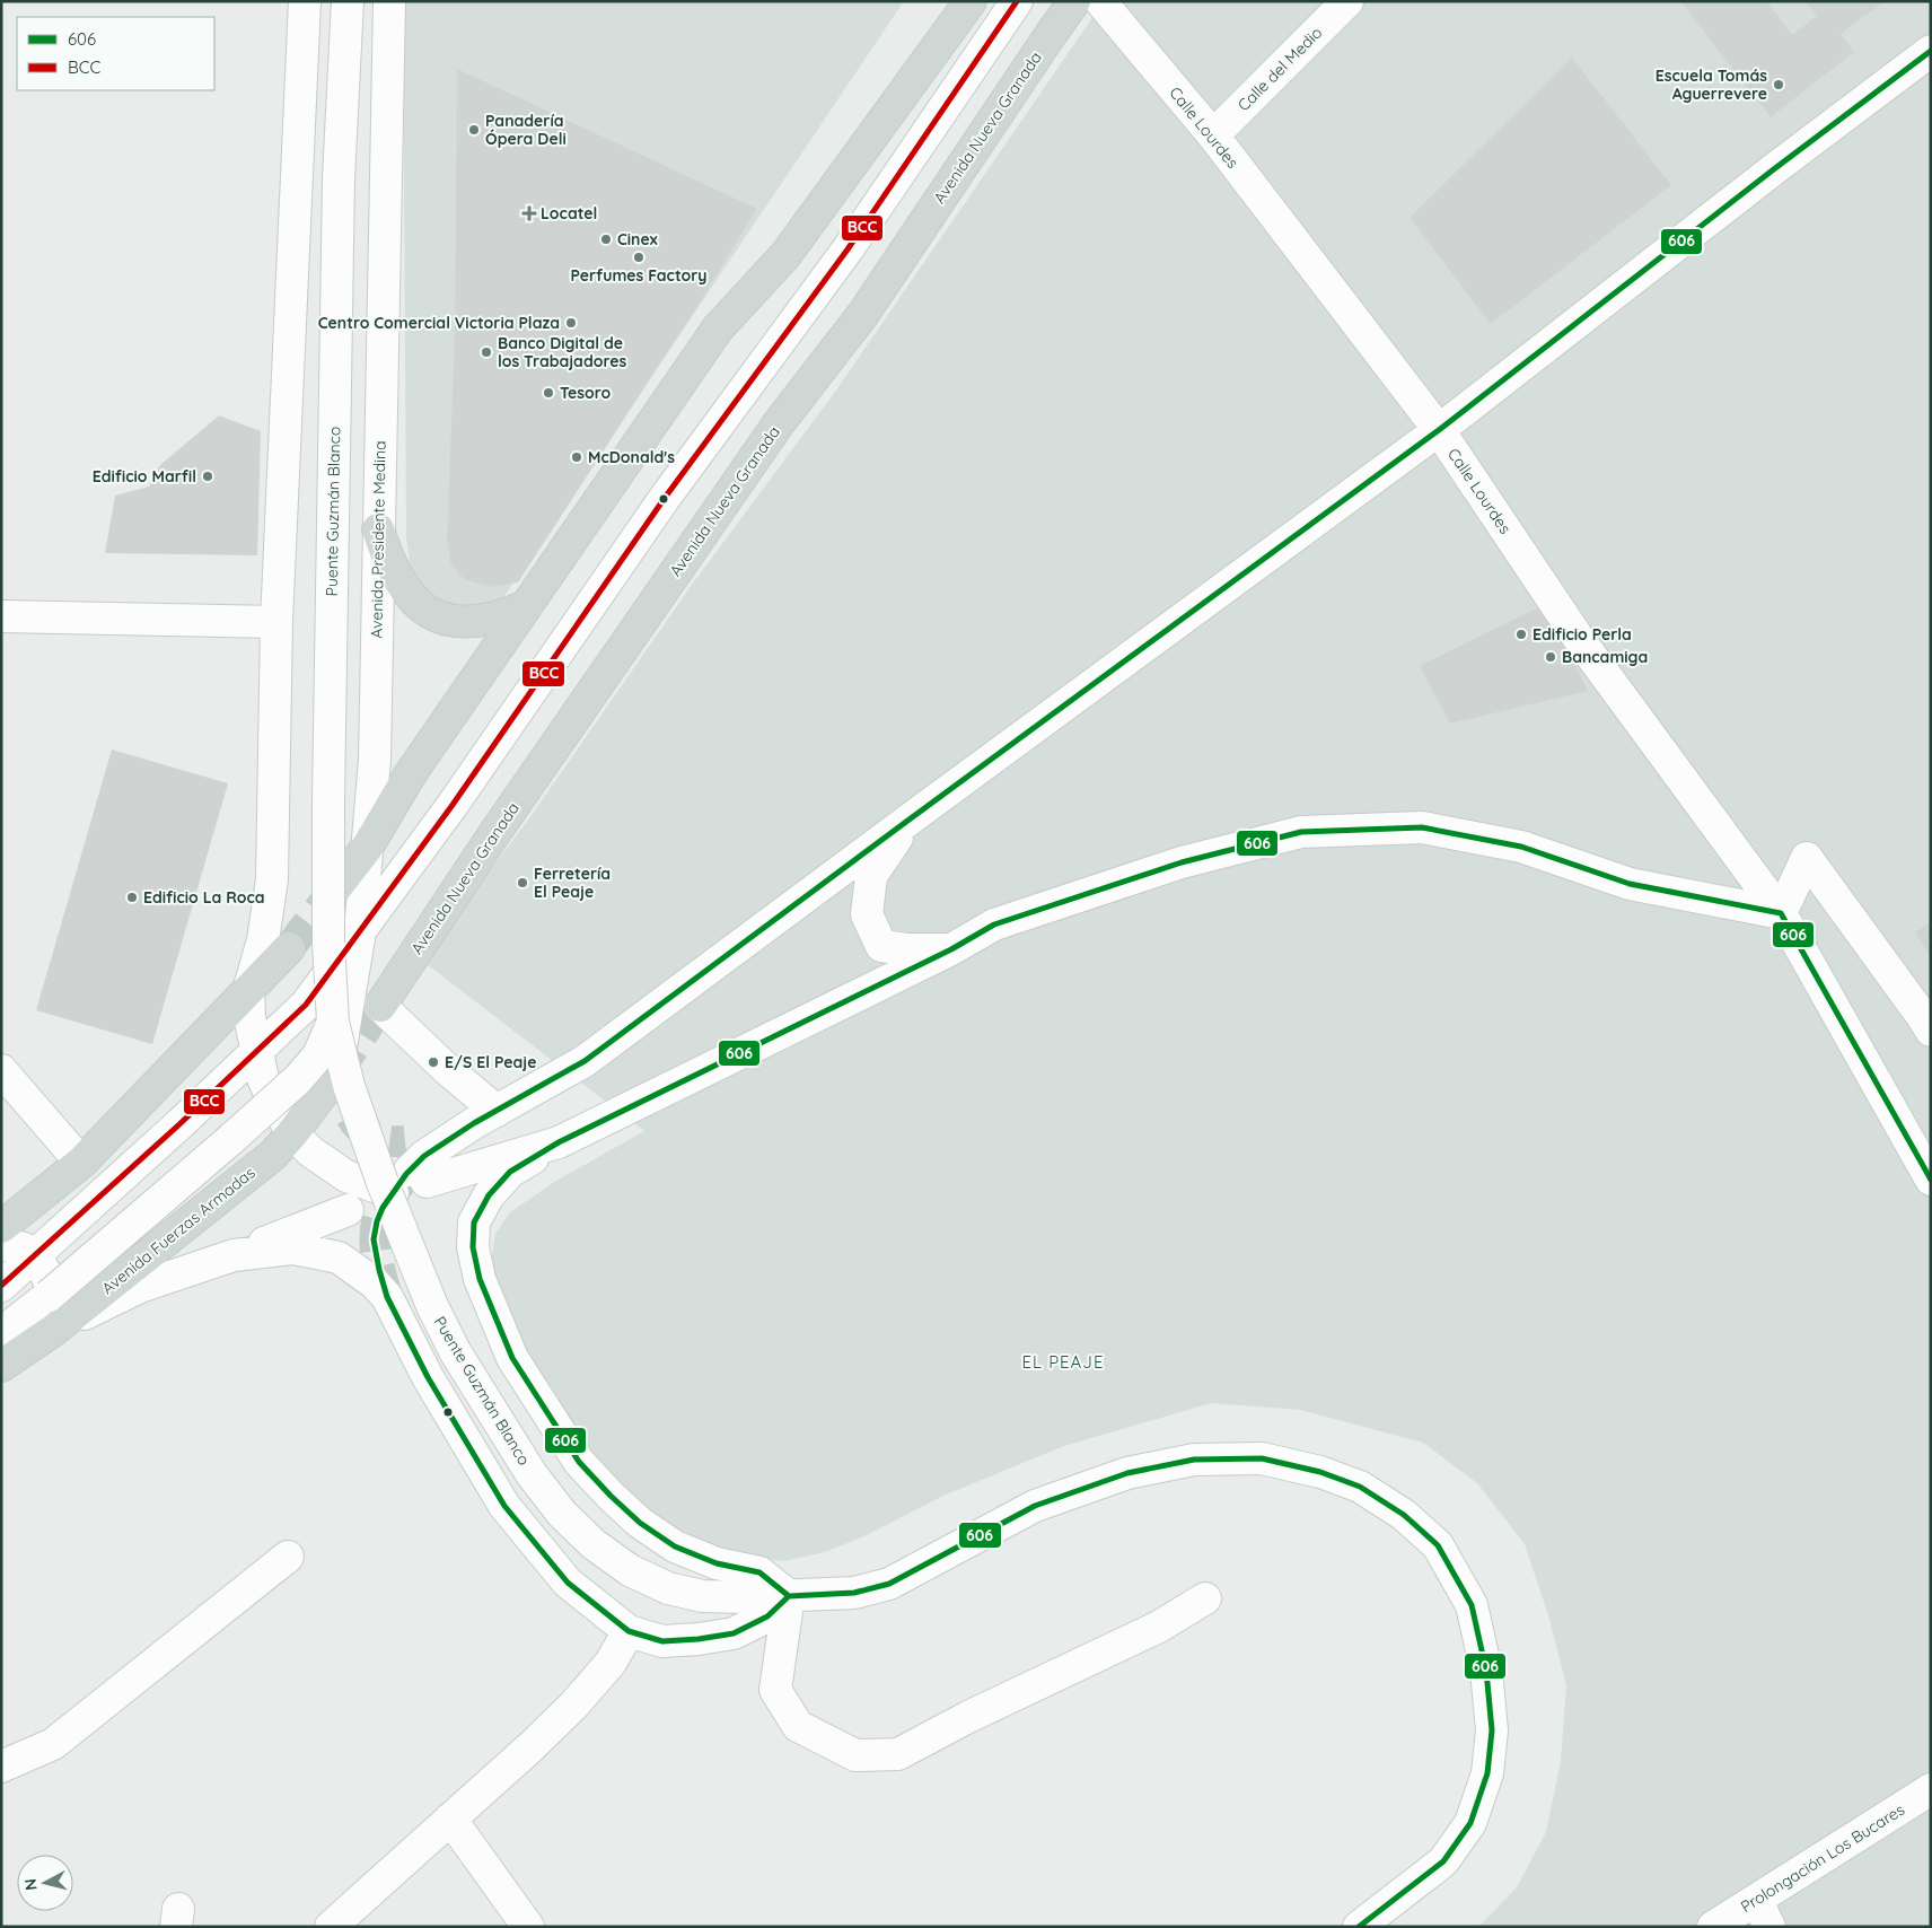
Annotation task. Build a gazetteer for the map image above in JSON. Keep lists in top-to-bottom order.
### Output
{
  "streets": {
    "main road": ["Avenida Nueva Granada", "Avenida Fuerzas Armadas"],
    "street": [
      "Calle del Medio",
      "Calle Lourdes",
      "Puente Guzmán Blanco",
      "Avenida Presidente Medina",
      "Prolongación Los Bucares"
    ]
  },
  "crossings": [
    ["Calle del Medio", "Calle Lourdes"],
    ["Avenida Presidente Medina", "Avenida Fuerzas Armadas"]
  ],
  "districts": ["EL PEAJE"],
  "places": {
    "other": [
      "Escuela Tomás Aguerrevere",
      "Panadería Ópera Deli",
      "Cinex",
      "Perfumes Factory",
      "Centro Comercial Victoria Plaza",
      "Banco Digital de los Trabajadores",
      "Tesoro",
      "McDonald's",
      "Edificio Marfil",
      "Edificio Perla",
      "Bancamiga",
      "Ferretería El Peaje",
      "Edificio La Roca",
      "E/S El Peaje"
    ],
    "health": ["Locatel"]
  },
  "lines": ["transit line BCC", "transit line 606"],
  "legend": ["606", "BCC"],
  "north": "left"
}
